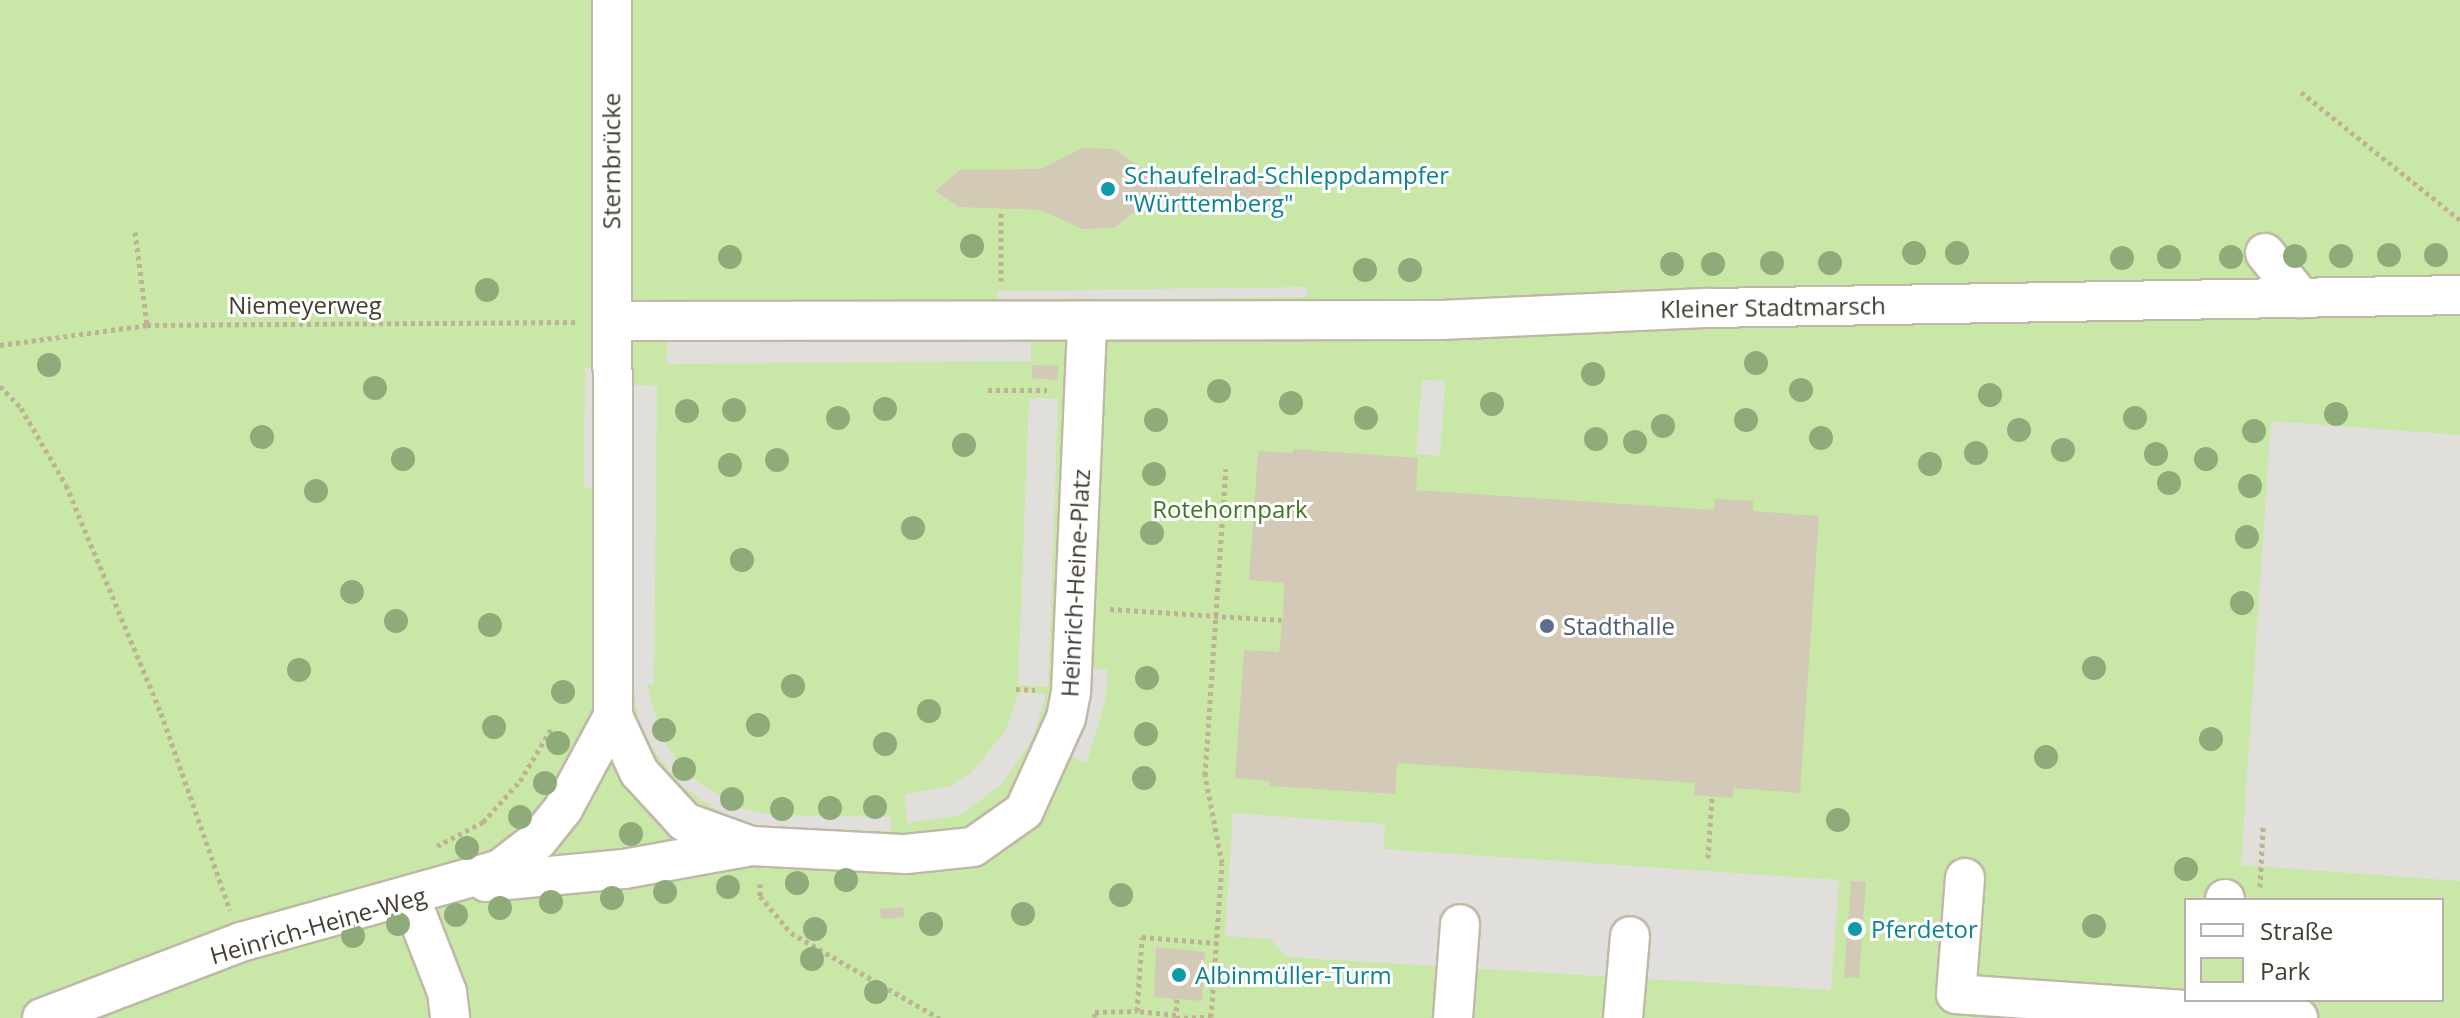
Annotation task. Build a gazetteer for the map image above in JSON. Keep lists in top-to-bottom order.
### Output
{
  "streets": {
    "street": [
      "Sternbrücke",
      "Kleiner Stadtmarsch",
      "Heinrich-Heine-Platz",
      "Heinrich-Heine-Weg"
    ],
    "path": ["Niemeyerweg"]
  },
  "crossings": [
    ["Sternbrücke", "Niemeyerweg"],
    ["Sternbrücke", "Heinrich-Heine-Platz"],
    ["Niemeyerweg", "Heinrich-Heine-Platz"],
    ["Kleiner Stadtmarsch", "Heinrich-Heine-Platz"],
    ["Heinrich-Heine-Platz", "Heinrich-Heine-Weg"]
  ],
  "parks": ["Rotehornpark"],
  "places": [
    "Schaufelrad-Schleppdampfer \"Württemberg\"",
    "Stadthalle",
    "Pferdetor",
    "Albinmüller-Turm"
  ],
  "legend": ["Straße", "Park"]
}
